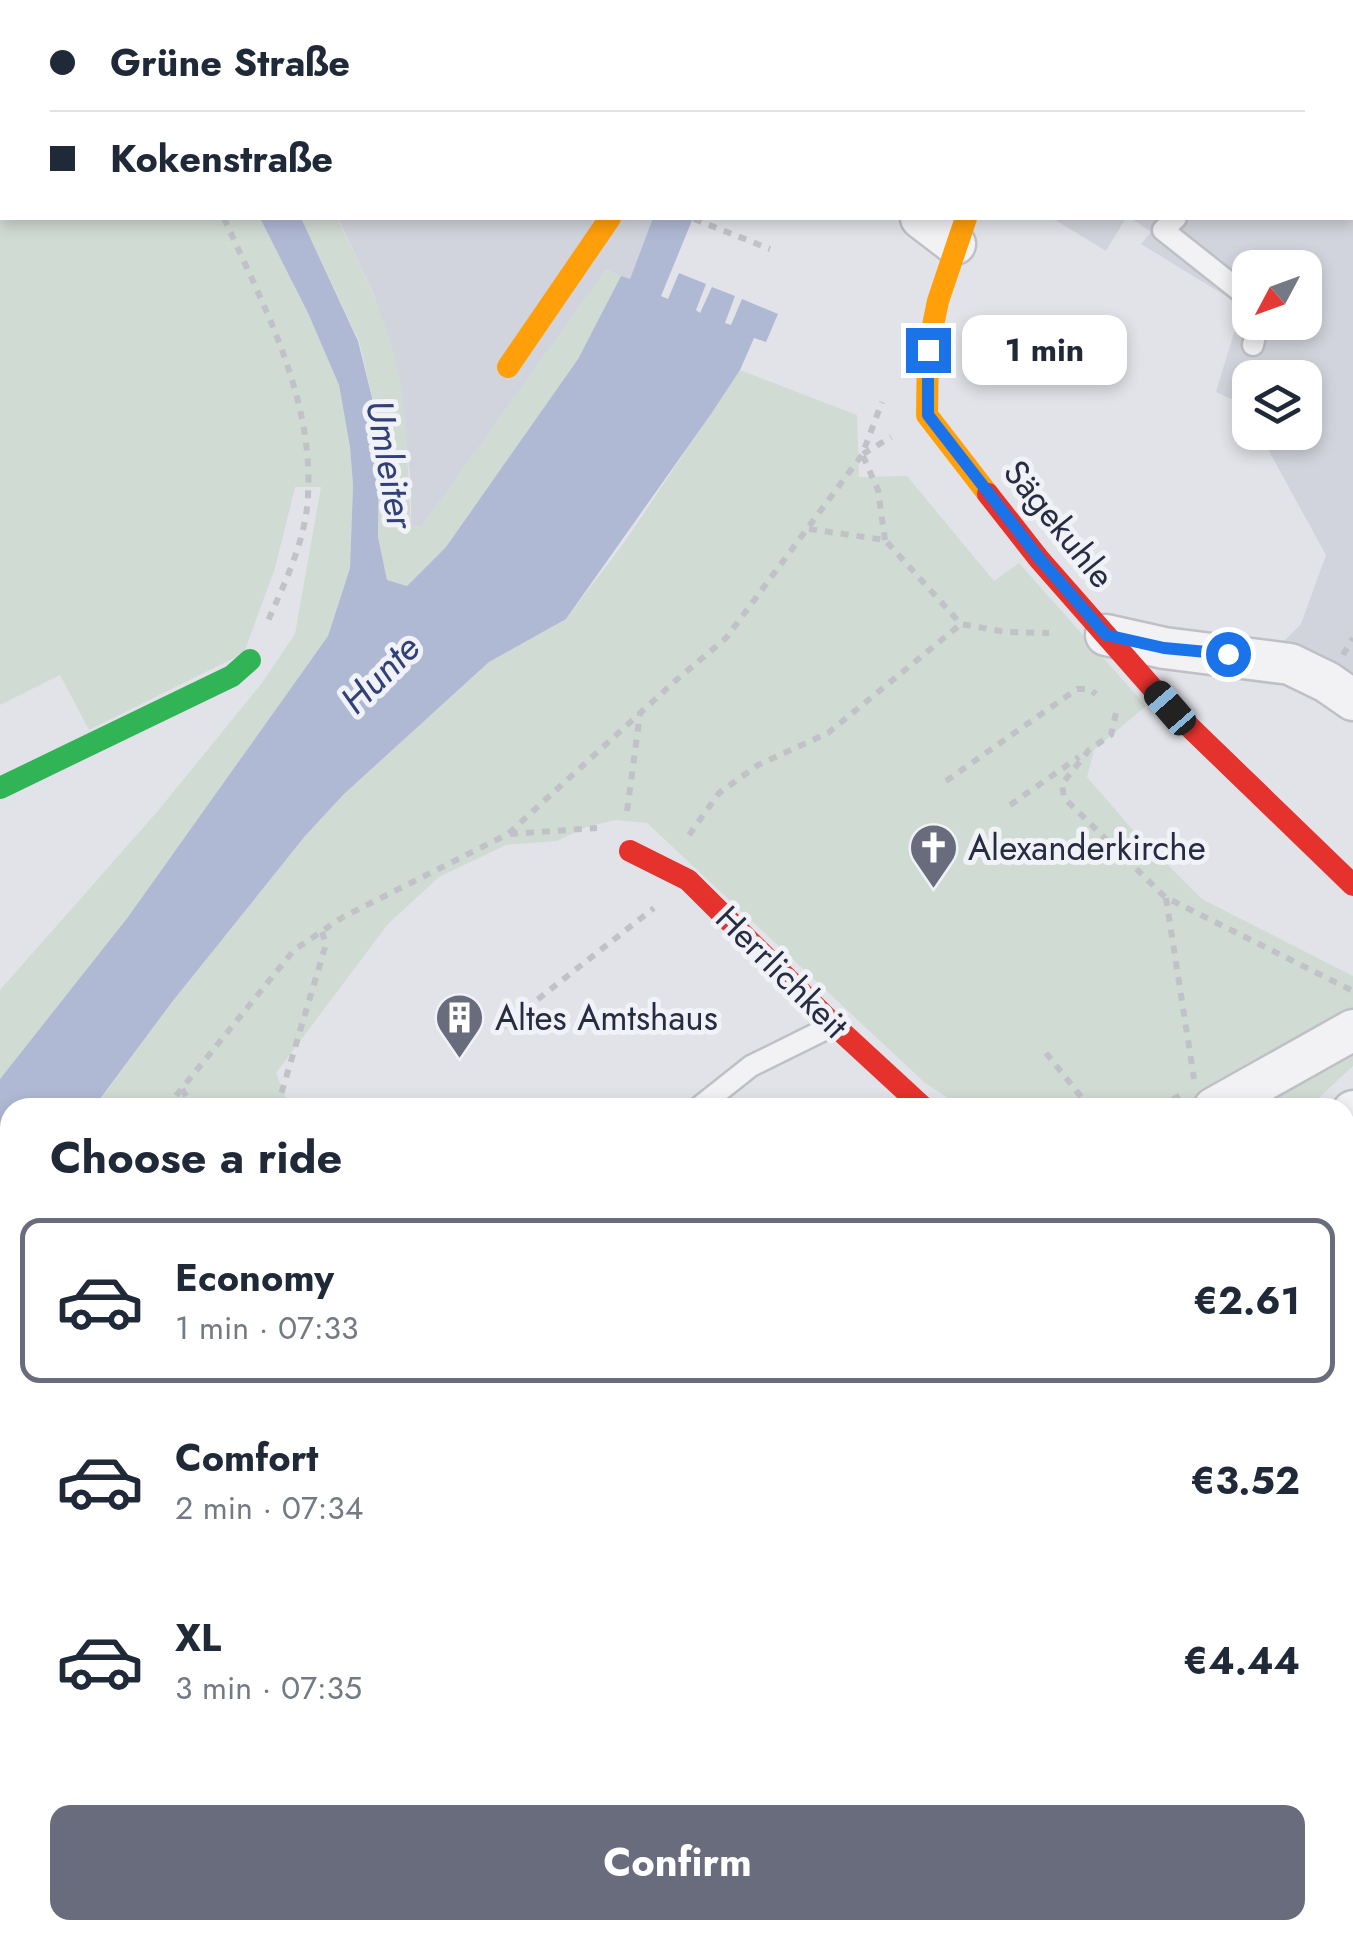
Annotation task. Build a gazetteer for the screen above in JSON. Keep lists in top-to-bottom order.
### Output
{
  "streets": {
    "street": ["Sägekuhle", "Herrlichkeit"]
  },
  "water": ["Umleiter", "Hunte"],
  "places": {
    "church": ["Alexanderkirche"],
    "building": ["Altes Amtshaus"]
  },
  "north": "bottom left",
  "page": {
    "banner": ["Grüne Straße", "Kokenstraße"],
    "bubble": "1 min",
    "heading": "Choose a ride",
    "list": [
      {
        "name": "Economy",
        "note": "1 min · 07:33",
        "value": "€2.61"
      },
      {
        "name": "Comfort",
        "note": "2 min · 07:34",
        "value": "€3.52"
      },
      {
        "name": "XL",
        "note": "3 min · 07:35",
        "value": "€4.44"
      }
    ],
    "buttons": "Confirm"
  }
}
